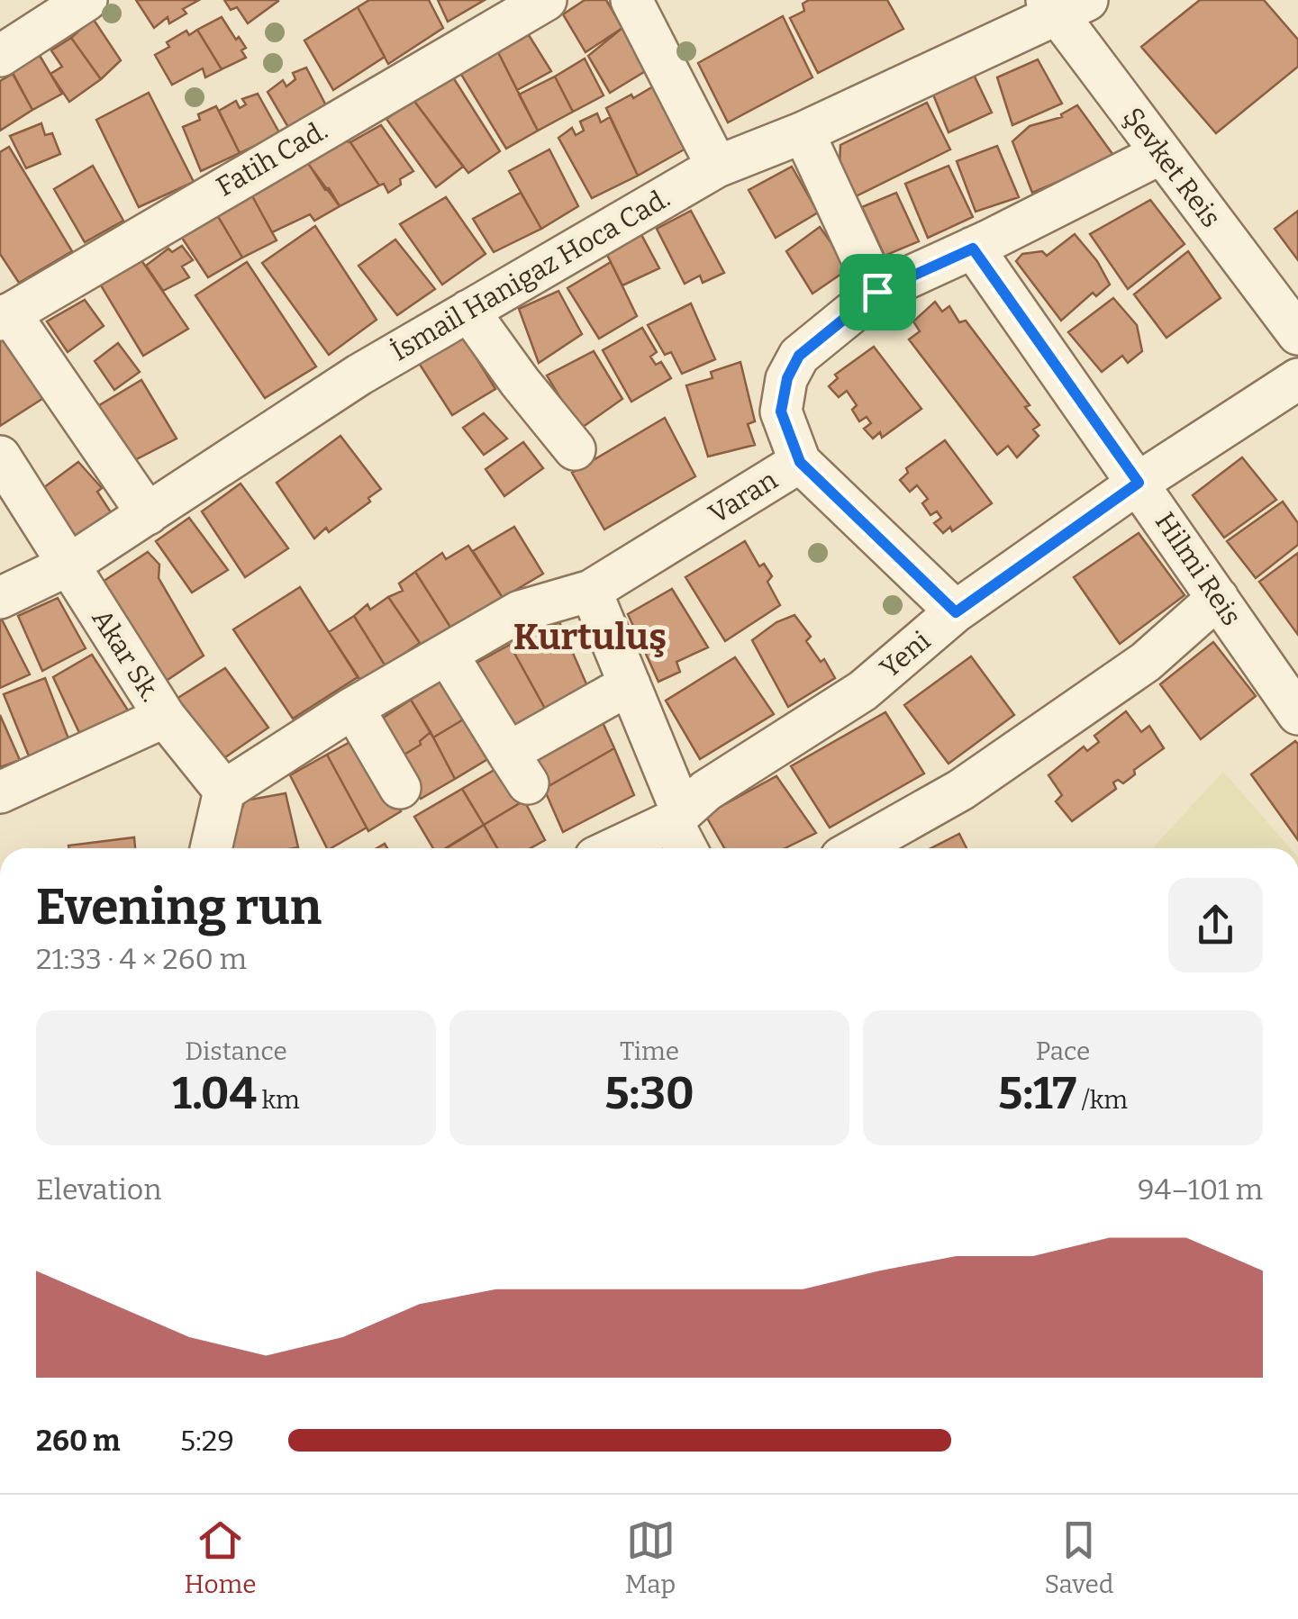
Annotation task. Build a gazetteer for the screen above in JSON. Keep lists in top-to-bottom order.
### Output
{
  "streets": {
    "street": [
      "Fatih Cad.",
      "Şevket Reis",
      "İsmail Hanigaz Hoca Cad.",
      "Varan",
      "Hilmi Reis",
      "Yeni",
      "Akar Sk."
    ]
  },
  "crossings": [
    ["Şevket Reis", "İsmail Hanigaz Hoca Cad."],
    ["Şevket Reis", "Varan"],
    ["İsmail Hanigaz Hoca Cad.", "Akar Sk."],
    ["Varan", "Hilmi Reis"],
    ["Varan", "Akar Sk."],
    ["Hilmi Reis", "Yeni"]
  ],
  "districts": ["Kurtuluş"],
  "page": {
    "heading": ["Evening run", "21:33 · 4 × 260 m"],
    "stats": [
      ["Distance", "1.04 km"],
      ["Time", "5:30"],
      ["Pace", "5:17 /km"]
    ],
    "chart": ["Elevation", "94–101 m"],
    "list": [
      {
        "name": "260 m",
        "note": "5:29"
      }
    ],
    "tabs": ["Home", "Map", "Saved"]
  }
}
